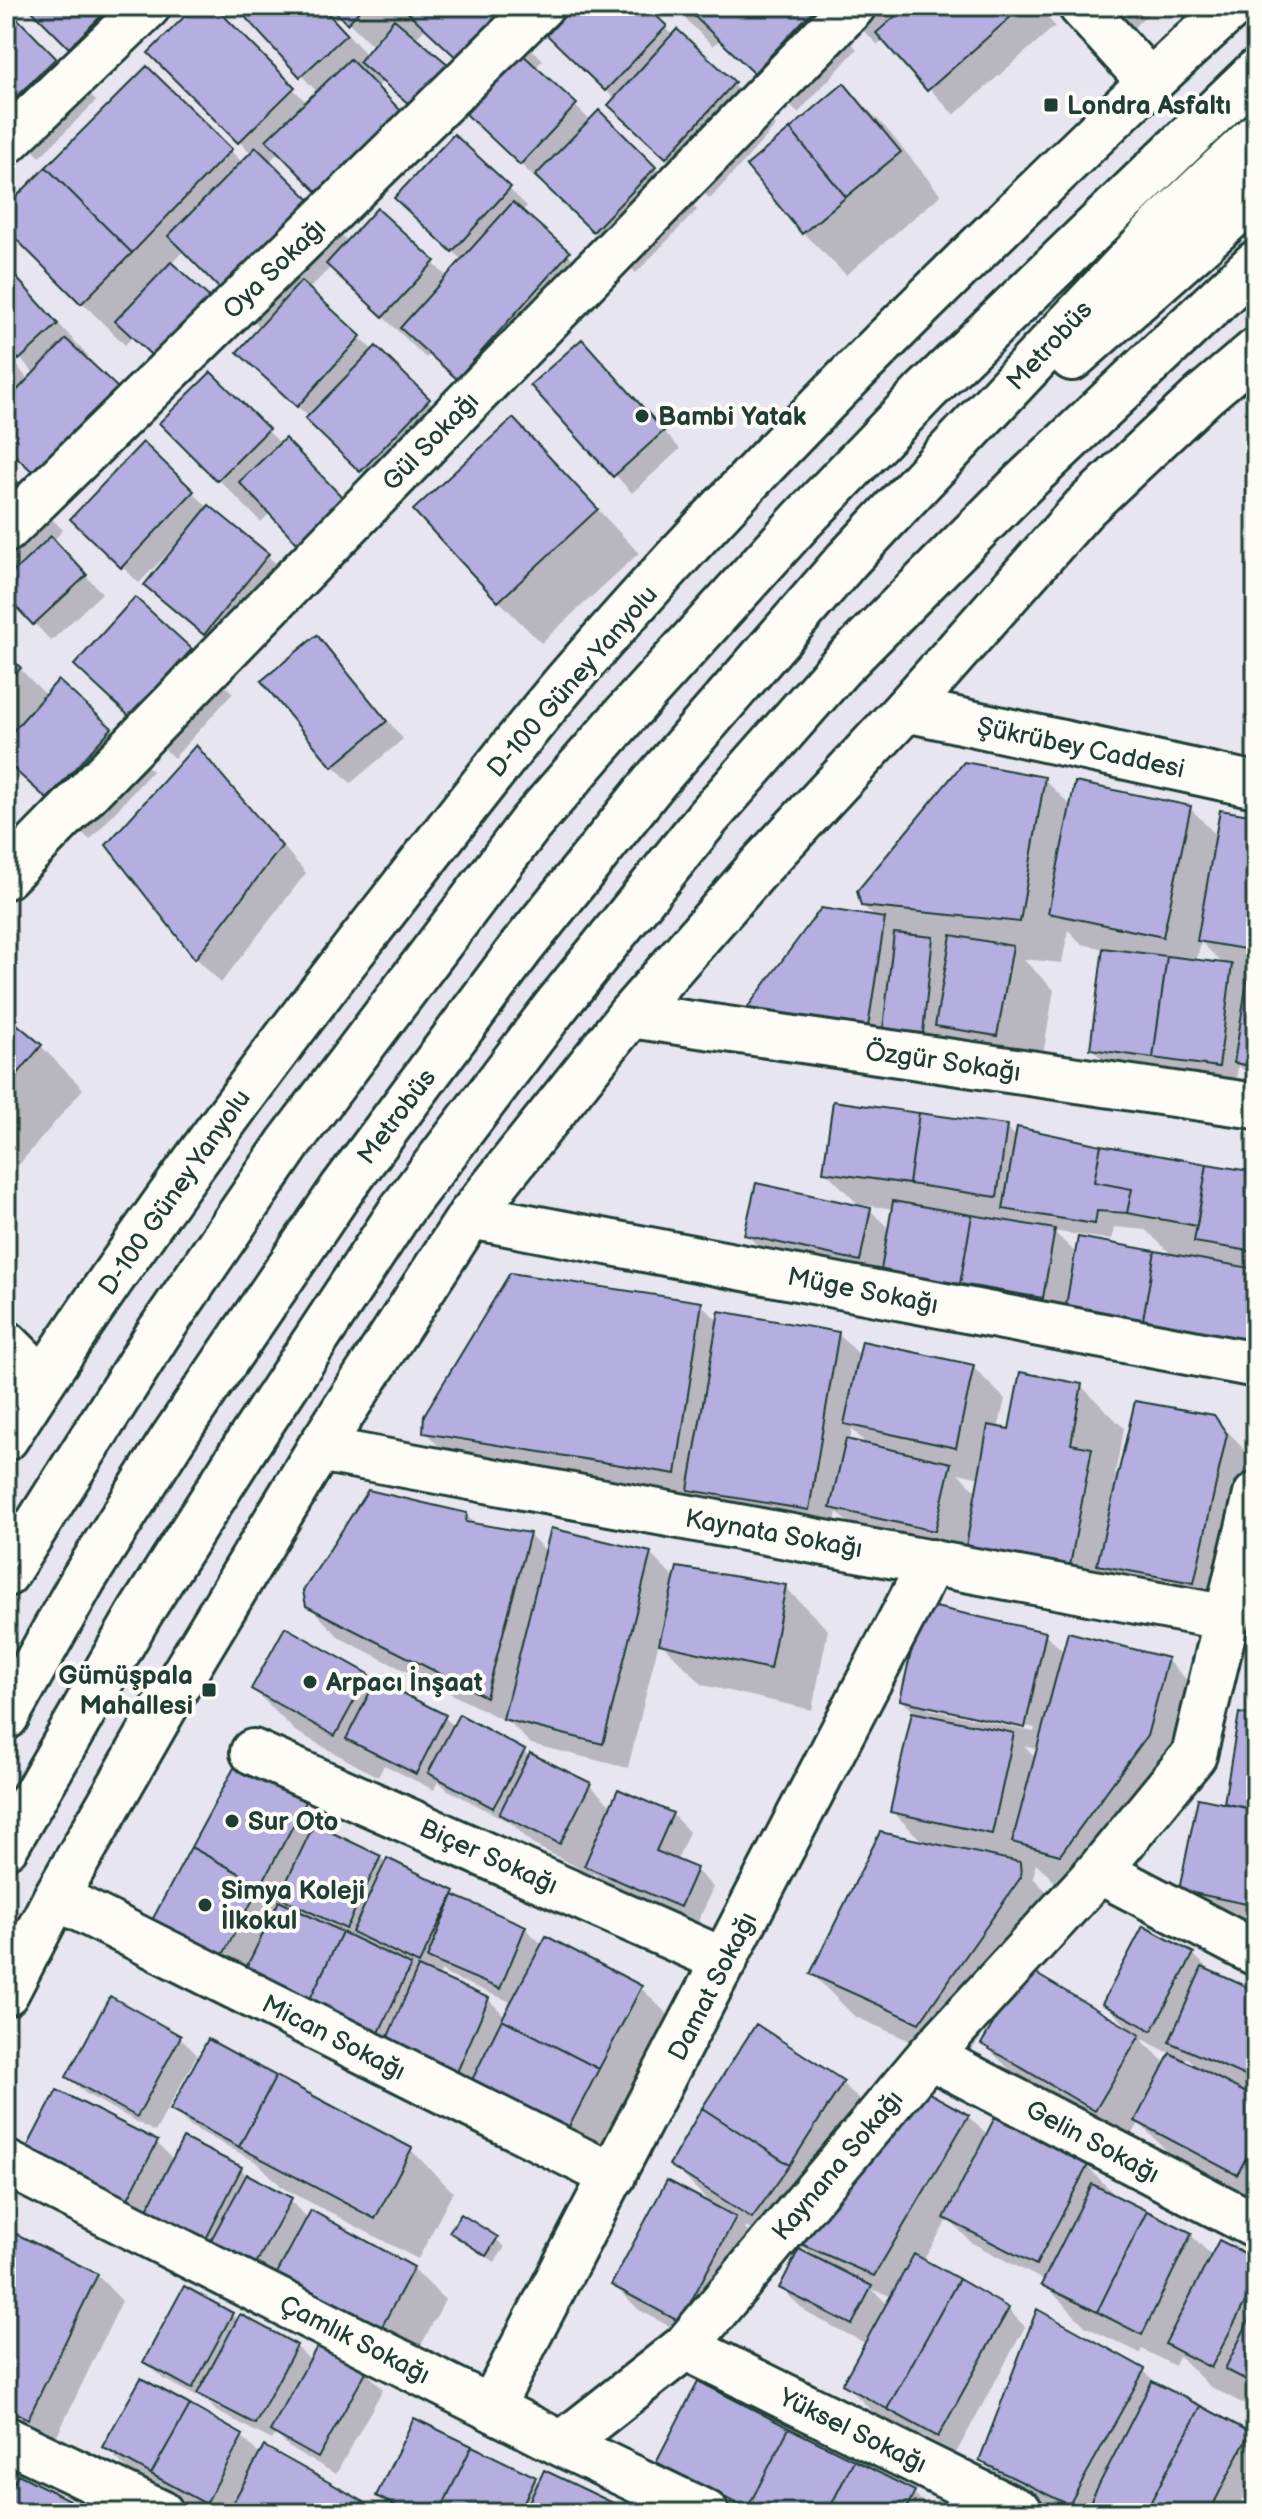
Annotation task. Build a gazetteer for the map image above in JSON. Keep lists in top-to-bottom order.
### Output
{
  "streets": {
    "main road": [
      "Oya Sokağı",
      "Metrobüs",
      "Gül Sokağı",
      "D-100 Güney Yanyolu",
      "Şükrübey Caddesi",
      "Özgür Sokağı",
      "Müge Sokağı",
      "Kaynata Sokağı",
      "Biçer Sokağı",
      "Damat Sokağı",
      "Mican Sokağı",
      "Gelin Sokağı",
      "Kaynana Sokağı",
      "Çamlık Sokağı",
      "Yüksel Sokağı"
    ]
  },
  "crossings": [
    ["Kaynata Sokağı", "Damat Sokağı"],
    ["Kaynata Sokağı", "Kaynana Sokağı"],
    ["Biçer Sokağı", "Damat Sokağı"],
    ["Damat Sokağı", "Mican Sokağı"],
    ["Damat Sokağı", "Çamlık Sokağı"],
    ["Gelin Sokağı", "Kaynana Sokağı"],
    ["Kaynana Sokağı", "Çamlık Sokağı"],
    ["Kaynana Sokağı", "Yüksel Sokağı"]
  ],
  "places": {
    "transit": ["Londra Asfaltı", "Gümüşpala Mahallesi"],
    "other": [
      "Bambi Yatak",
      "Arpacı İnşaat",
      "Sur Oto",
      "Simya Koleji İlkokul"
    ]
  }
}
